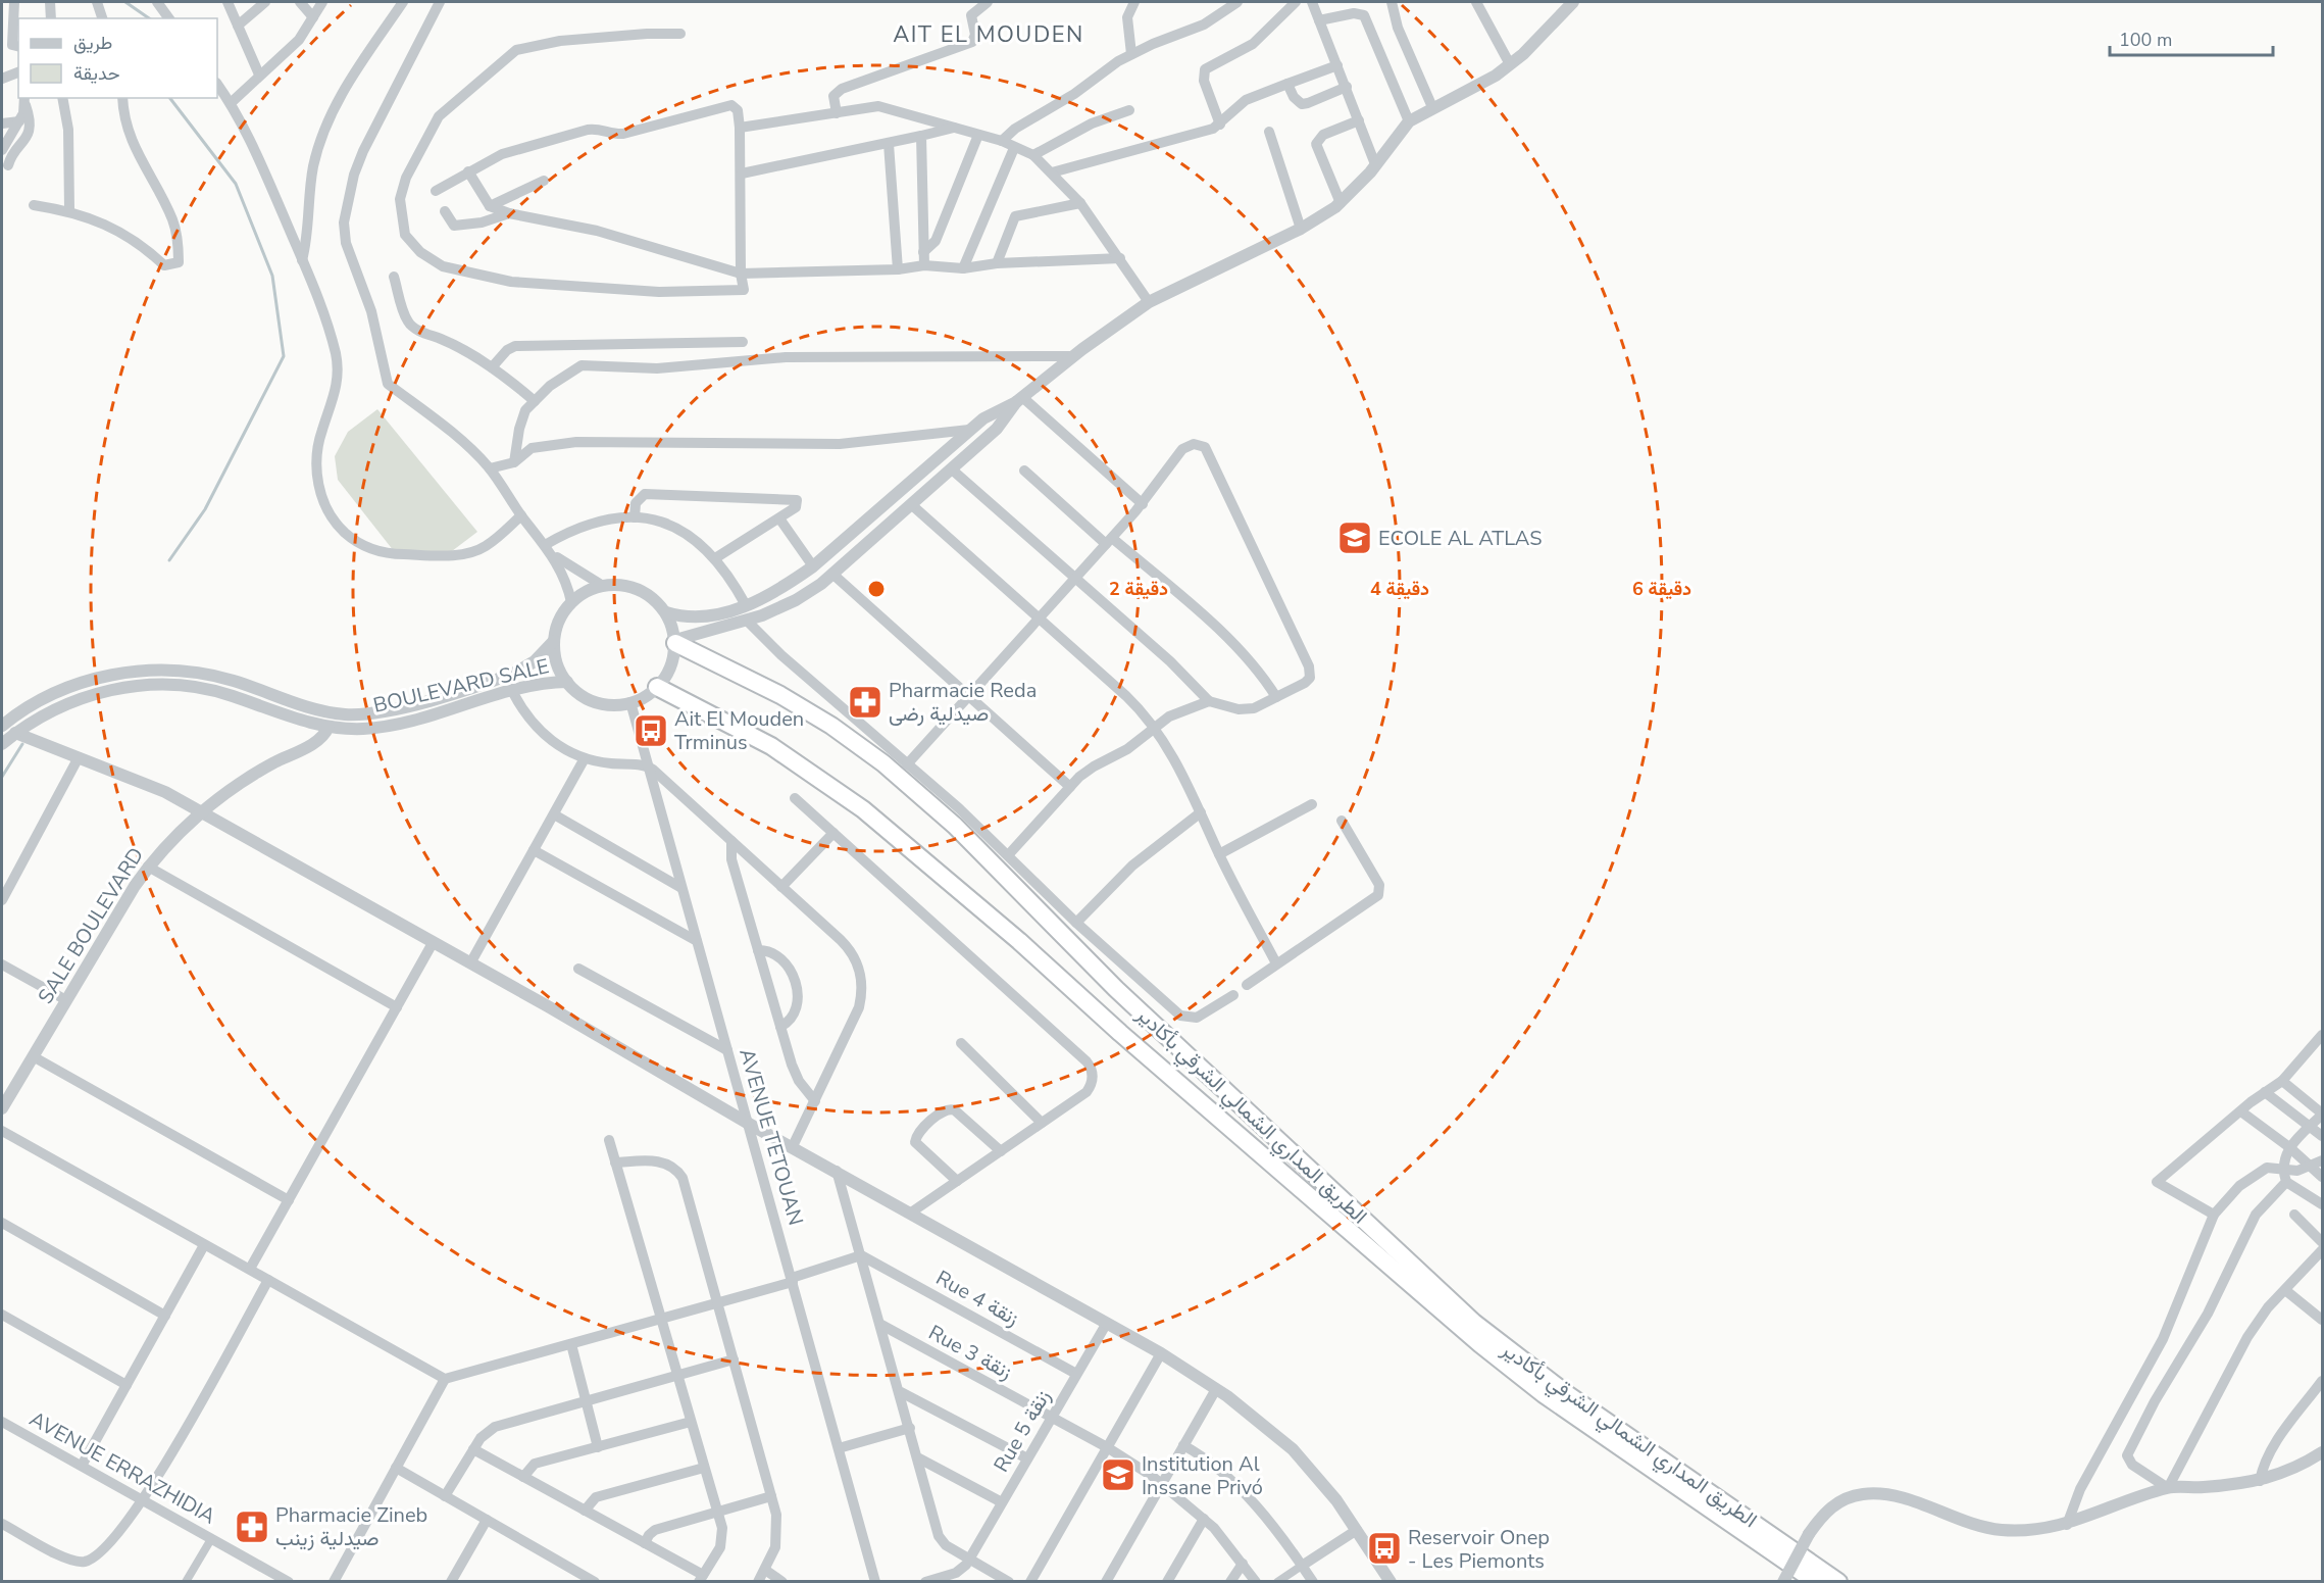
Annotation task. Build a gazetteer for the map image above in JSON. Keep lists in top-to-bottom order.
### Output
{
  "streets": {
    "highway": ["الطريق المداري الشمالي الشرقي بأكادير"],
    "street": [
      "BOULEVARD SALE",
      "SALE BOULEVARD",
      "AVENUE TETOUAN",
      "Rue 4 زنقة",
      "Rue 3 زنقة",
      "Rue 5 زنقة",
      "AVENUE ERRAZHIDIA"
    ]
  },
  "crossings": [
    ["BOULEVARD SALE", "SALE BOULEVARD"],
    ["BOULEVARD SALE", "الطريق المداري الشمالي الشرقي بأكادير"],
    ["BOULEVARD SALE", "AVENUE TETOUAN"],
    ["الطريق المداري الشمالي الشرقي بأكادير", "AVENUE TETOUAN"],
    ["Rue 4 زنقة", "Rue 5 زنقة"],
    ["Rue 3 زنقة", "Rue 5 زنقة"]
  ],
  "districts": ["AIT EL MOUDEN"],
  "places": {
    "school or university": ["ECOLE AL ATLAS", "Institution Al Inssane Privó"],
    "pharmacy": ["Pharmacie Reda صيدلية رضى", "Pharmacie Zineb صيدلية زينب"],
    "bus stop": ["Ait El Mouden Trminus", "Reservoir Onep - Les Piemonts"]
  },
  "legend": ["طريق", "حديقة"],
  "scale_bar": "100 m",
  "rings": ["2 دقيقة", "4 دقيقة", "6 دقيقة"]
}
